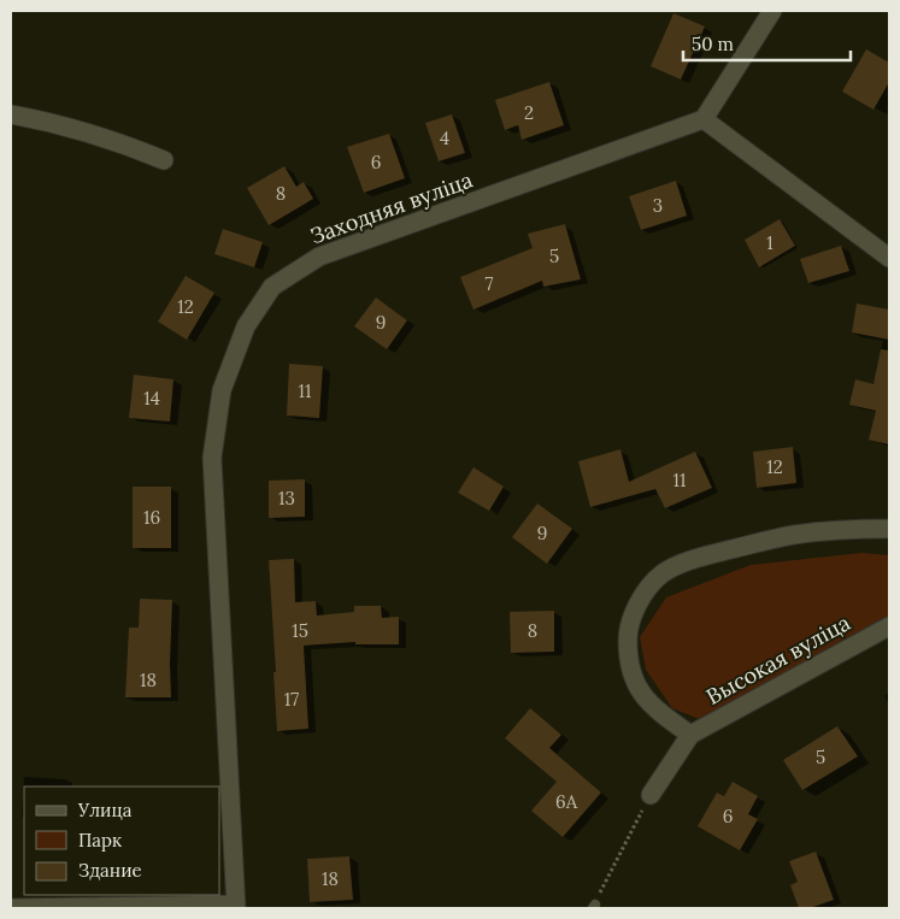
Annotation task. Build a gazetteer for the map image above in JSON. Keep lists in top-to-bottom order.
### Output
{
  "streets": {
    "street": ["Заходняя вуліца", "Высокая вуліца"]
  },
  "house_numbers": [
    "2",
    "4",
    "6",
    "8",
    "3",
    "1",
    "5",
    "7",
    "12",
    "9",
    "11",
    "14",
    "12",
    "11",
    "13",
    "16",
    "9",
    "15",
    "8",
    "18",
    "17",
    "5",
    "6А",
    "6",
    "18"
  ],
  "legend": ["Улица", "Парк", "Здание"],
  "scale_bar": "50 m"
}
